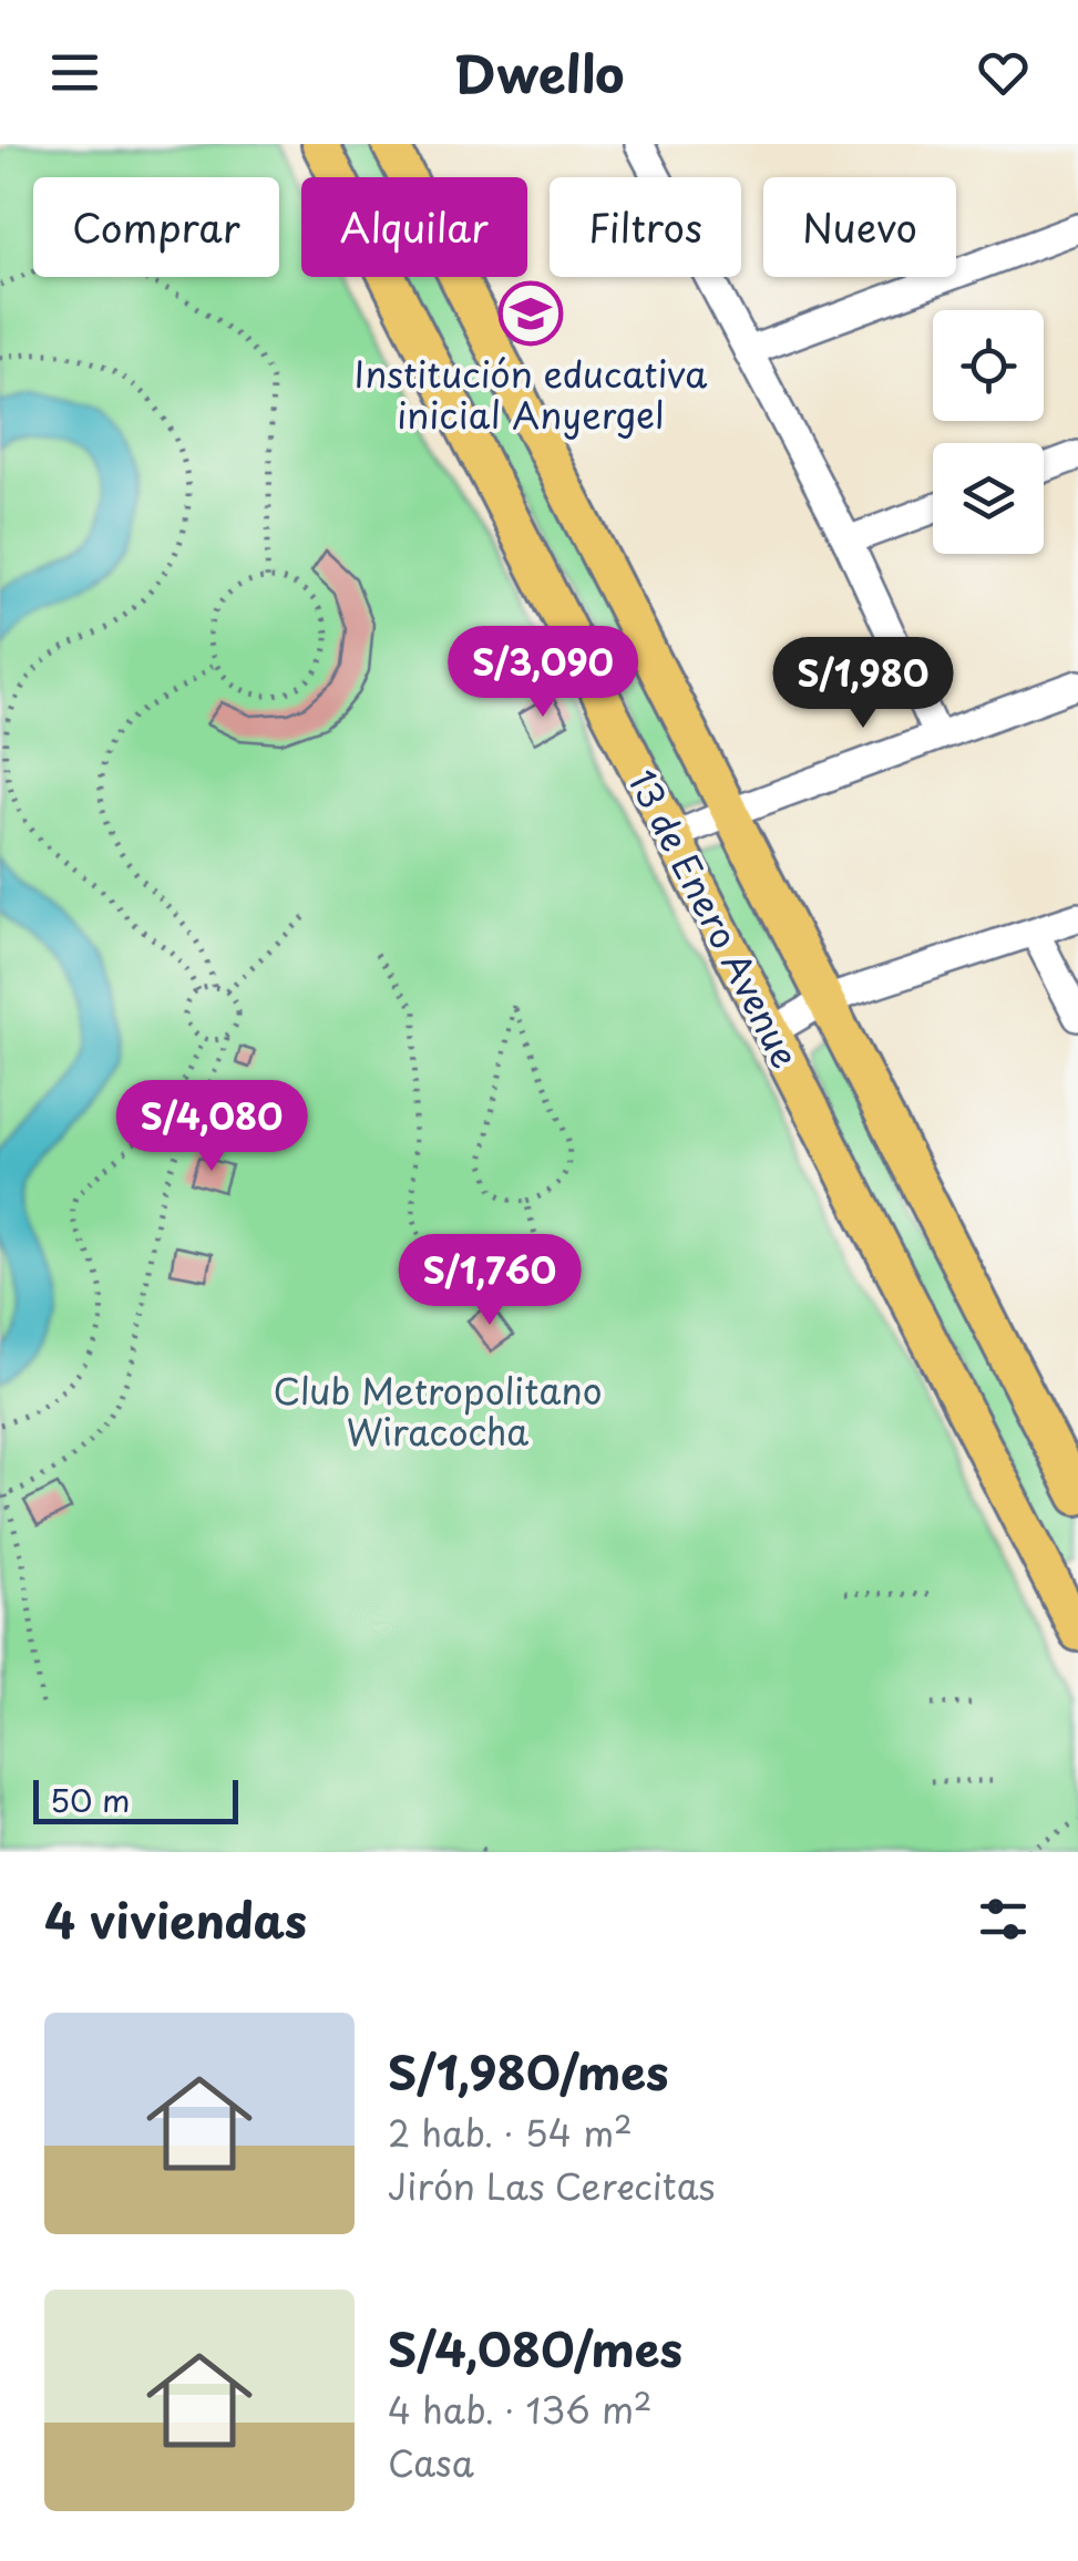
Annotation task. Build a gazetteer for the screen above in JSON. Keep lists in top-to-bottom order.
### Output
{
  "streets": {
    "main road": ["13 de Enero Avenue"]
  },
  "parks": ["Club Metropolitano Wiracocha"],
  "places": {
    "school or university": ["Institución educativa inicial Anyergel"]
  },
  "scale_bar": "50 m",
  "page": {
    "header": "Dwello",
    "chip": [
      "Comprar",
      "Alquilar",
      "Filtros",
      "Nuevo"
    ],
    "price": [
      "S/3,090",
      "S/1,980",
      "S/4,080",
      "S/1,760"
    ],
    "scale": "50 m",
    "heading": "4 viviendas",
    "list": [
      {
        "name": "S/1,980/mes",
        "note": "2 hab. · 54 m² · Jirón Las Cerecitas"
      },
      {
        "name": "S/4,080/mes",
        "note": "4 hab. · 136 m² · Casa"
      }
    ]
  }
}
